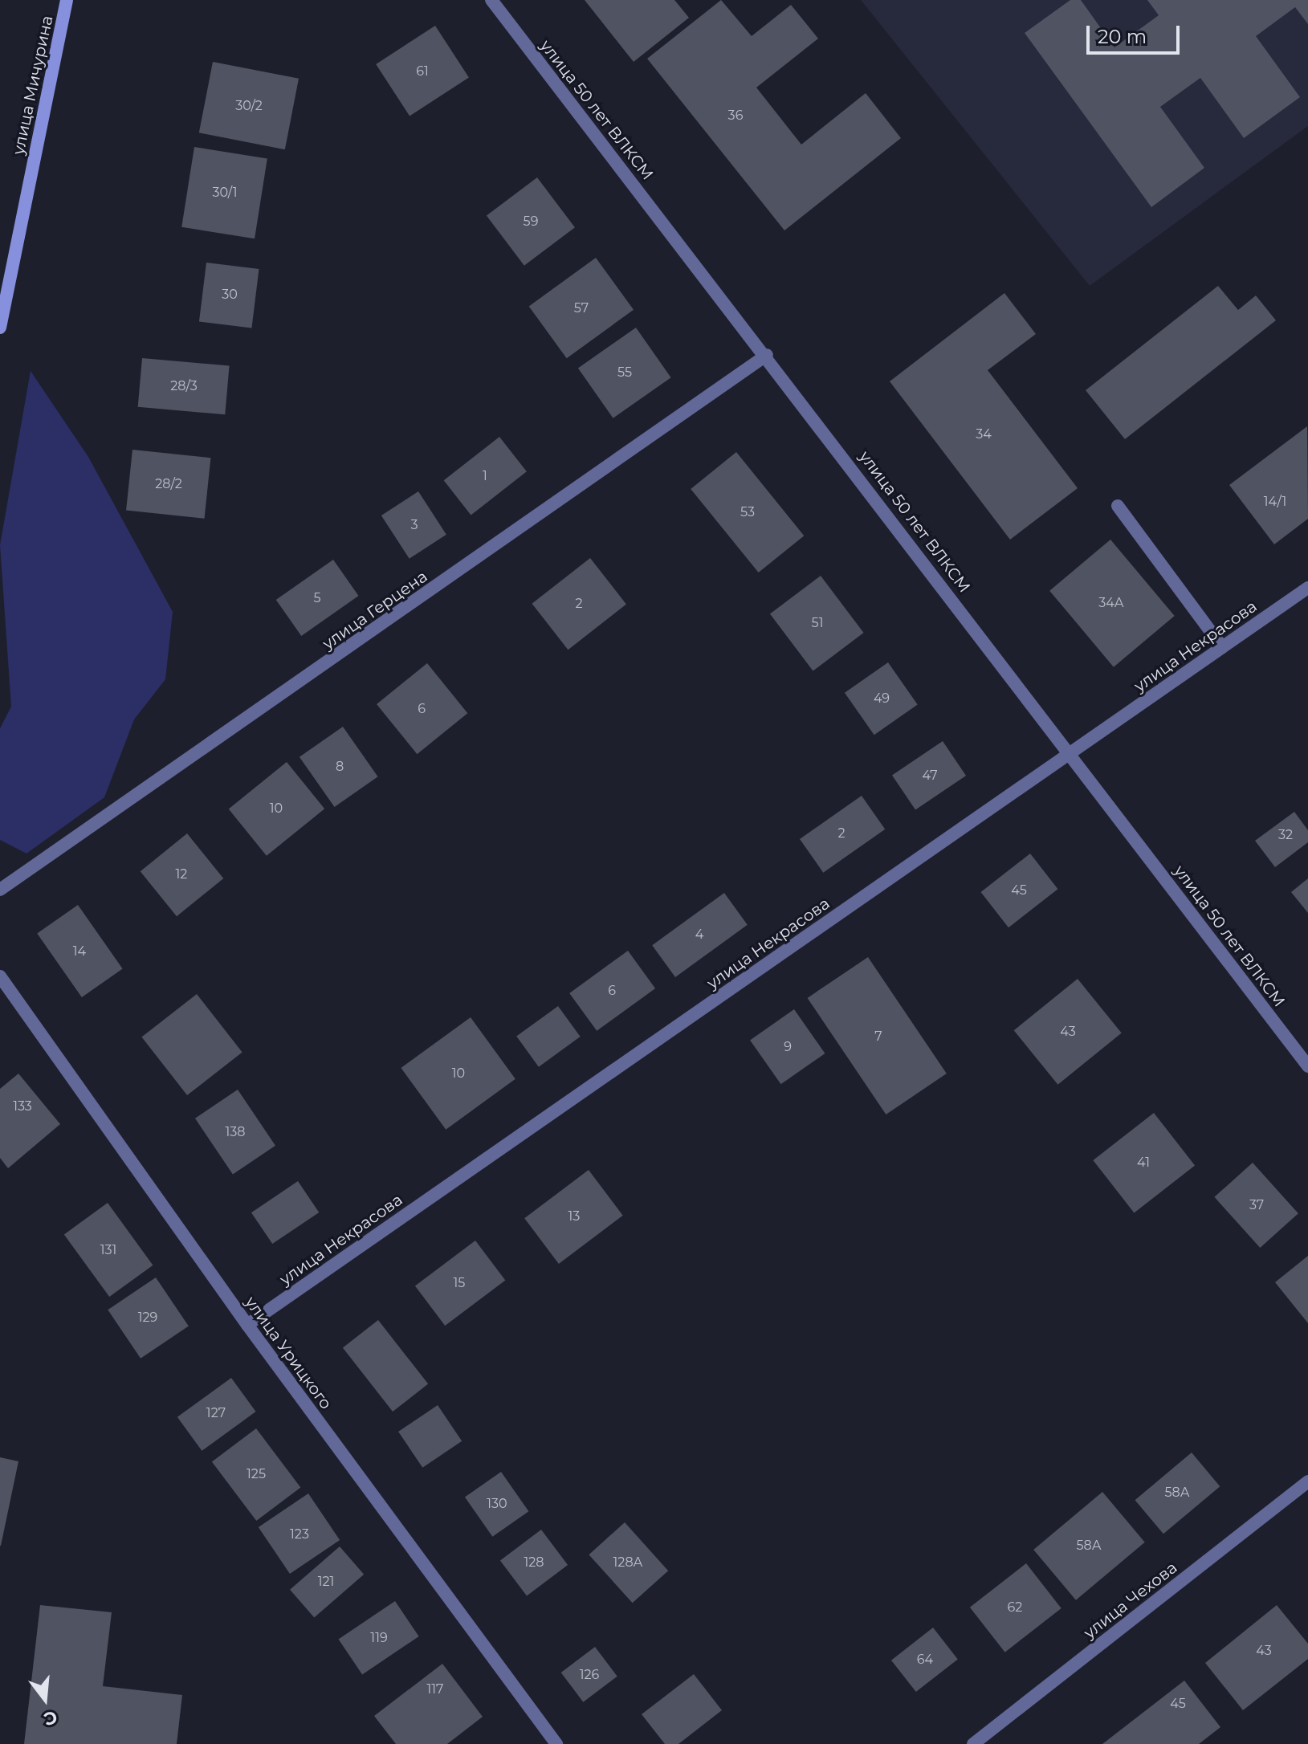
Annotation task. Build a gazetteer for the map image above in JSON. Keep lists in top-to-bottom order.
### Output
{
  "streets": {
    "main road": ["улица Мичурина"],
    "street": [
      "улица 50 лет ВЛКСМ",
      "улица Герцена",
      "улица Некрасова",
      "улица Урицкого",
      "улица Чехова"
    ]
  },
  "crossings": [
    ["улица 50 лет ВЛКСМ", "улица Герцена"],
    ["улица 50 лет ВЛКСМ", "улица Некрасова"],
    ["улица Некрасова", "улица Урицкого"]
  ],
  "house_numbers": [
    "61",
    "30/2",
    "36",
    "30/1",
    "59",
    "30",
    "57",
    "55",
    "28/3",
    "34",
    "1",
    "28/2",
    "14/1",
    "53",
    "3",
    "5",
    "34А",
    "2",
    "51",
    "49",
    "6",
    "8",
    "47",
    "10",
    "2",
    "32",
    "12",
    "45",
    "4",
    "14",
    "6",
    "43",
    "7",
    "9",
    "10",
    "133",
    "138",
    "41",
    "37",
    "13",
    "131",
    "15",
    "129",
    "127",
    "125",
    "58А",
    "130",
    "123",
    "58А",
    "128",
    "128А",
    "121",
    "62",
    "119",
    "43",
    "64",
    "126",
    "117",
    "45"
  ],
  "scale_bar": "20 m",
  "north": "bottom"
}
